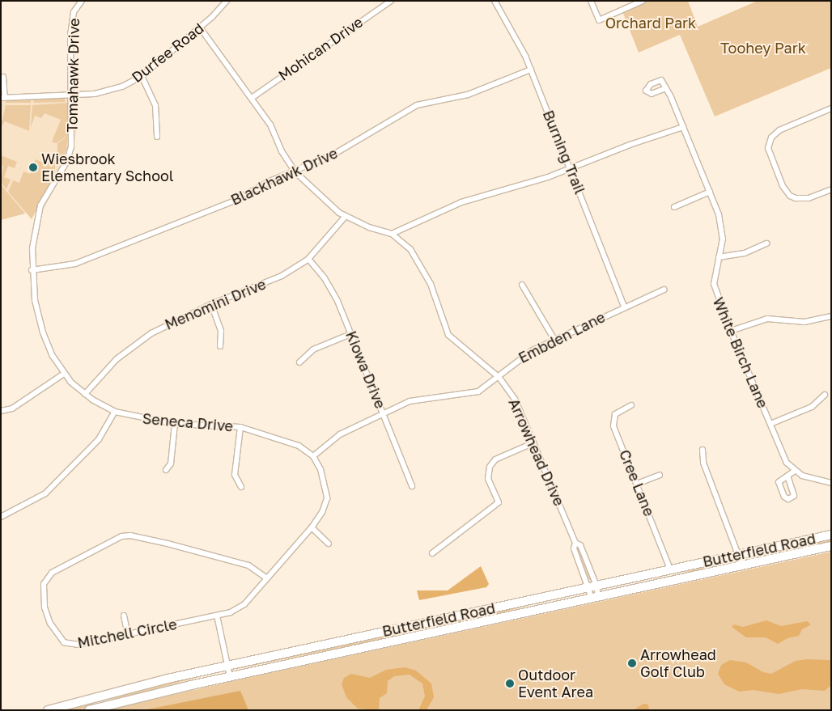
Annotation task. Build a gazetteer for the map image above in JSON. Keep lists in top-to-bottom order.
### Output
{
  "streets": {
    "main road": ["Butterfield Road"],
    "street": [
      "Mohican Drive",
      "Durfee Road",
      "Tomahawk Drive",
      "Burning Trail",
      "Blackhawk Drive",
      "Menomini Drive",
      "Embden Lane",
      "White Birch Lane",
      "Kiowa Drive",
      "Seneca Drive",
      "Arrowhead Drive",
      "Cree Lane",
      "Mitchell Circle"
    ]
  },
  "crossings": [
    ["Mohican Drive", "Arrowhead Drive"],
    ["Durfee Road", "Tomahawk Drive"],
    ["Durfee Road", "Arrowhead Drive"],
    ["Tomahawk Drive", "Seneca Drive"],
    ["Burning Trail", "Blackhawk Drive"],
    ["Burning Trail", "Embden Lane"],
    ["Blackhawk Drive", "Seneca Drive"],
    ["Blackhawk Drive", "Arrowhead Drive"],
    ["Menomini Drive", "Kiowa Drive"],
    ["Menomini Drive", "Seneca Drive"],
    ["Menomini Drive", "Arrowhead Drive"],
    ["Embden Lane", "Kiowa Drive"],
    ["Embden Lane", "Seneca Drive"],
    ["Embden Lane", "Arrowhead Drive"],
    ["Arrowhead Drive", "Butterfield Road"],
    ["Cree Lane", "Butterfield Road"]
  ],
  "parks": ["Orchard Park", "Toohey Park"],
  "places": ["Wiesbrook Elementary School", "Arrowhead Golf Club", "Outdoor Event Area"]
}
